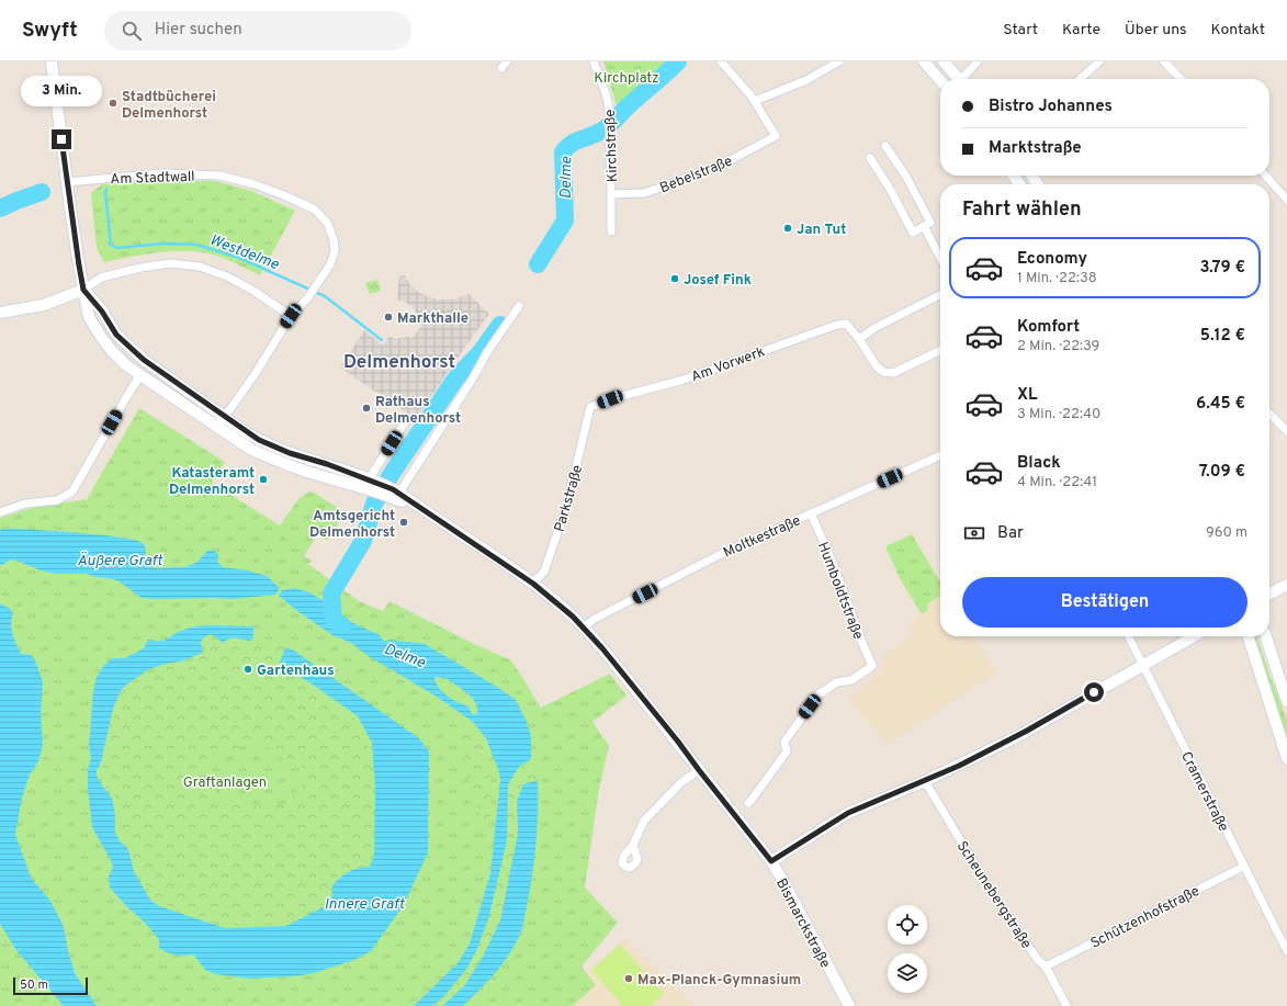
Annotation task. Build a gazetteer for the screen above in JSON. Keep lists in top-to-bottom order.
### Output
{
  "streets": {
    "main road": ["Bismarckstraße"],
    "street": [
      "Kirchstraße",
      "Bebelstraße",
      "Am Stadtwall",
      "Am Vorwerk",
      "Parkstraße",
      "Moltkestraße",
      "Humboldtstraße",
      "Cramerstraße",
      "Scheunebergstraße",
      "Schützenhofstraße"
    ]
  },
  "crossings": [
    ["Kirchstraße", "Bebelstraße"],
    ["Am Vorwerk", "Parkstraße"],
    ["Parkstraße", "Bismarckstraße"],
    ["Moltkestraße", "Humboldtstraße"],
    ["Moltkestraße", "Bismarckstraße"],
    ["Cramerstraße", "Schützenhofstraße"],
    ["Scheunebergstraße", "Schützenhofstraße"]
  ],
  "districts": ["Delmenhorst"],
  "water": [
    "Delme",
    "Westdelme",
    "Äußere Graft",
    "Innere Graft"
  ],
  "parks": ["Kirchplatz", "Graftanlagen"],
  "places": [
    "Stadtbücherei Delmenhorst",
    "Jan Tut",
    "Josef Fink",
    "Markthalle",
    "Rathaus Delmenhorst",
    "Katasteramt Delmenhorst",
    "Amtsgericht Delmenhorst",
    "Gartenhaus",
    "Max-Planck-Gymnasium"
  ],
  "scale_bar": "50 m",
  "page": {
    "header": "Swyft",
    "search": "Hier suchen",
    "nav": [
      "Start",
      "Karte",
      "Über uns",
      "Kontakt"
    ],
    "bubble": "3 Min.",
    "banner": ["Bistro Johannes", "Marktstraße"],
    "heading": "Fahrt wählen",
    "list": [
      {
        "name": "Economy",
        "note": "1 Min. · 22:38",
        "value": "3.79 €"
      },
      {
        "name": "Komfort",
        "note": "2 Min. · 22:39",
        "value": "5.12 €"
      },
      {
        "name": "XL",
        "note": "3 Min. · 22:40",
        "value": "6.45 €"
      },
      {
        "name": "Black",
        "note": "4 Min. · 22:41",
        "value": "7.09 €"
      }
    ],
    "pay": ["Bar", "960 m"],
    "buttons": "Bestätigen",
    "scale": "50 m"
  }
}
